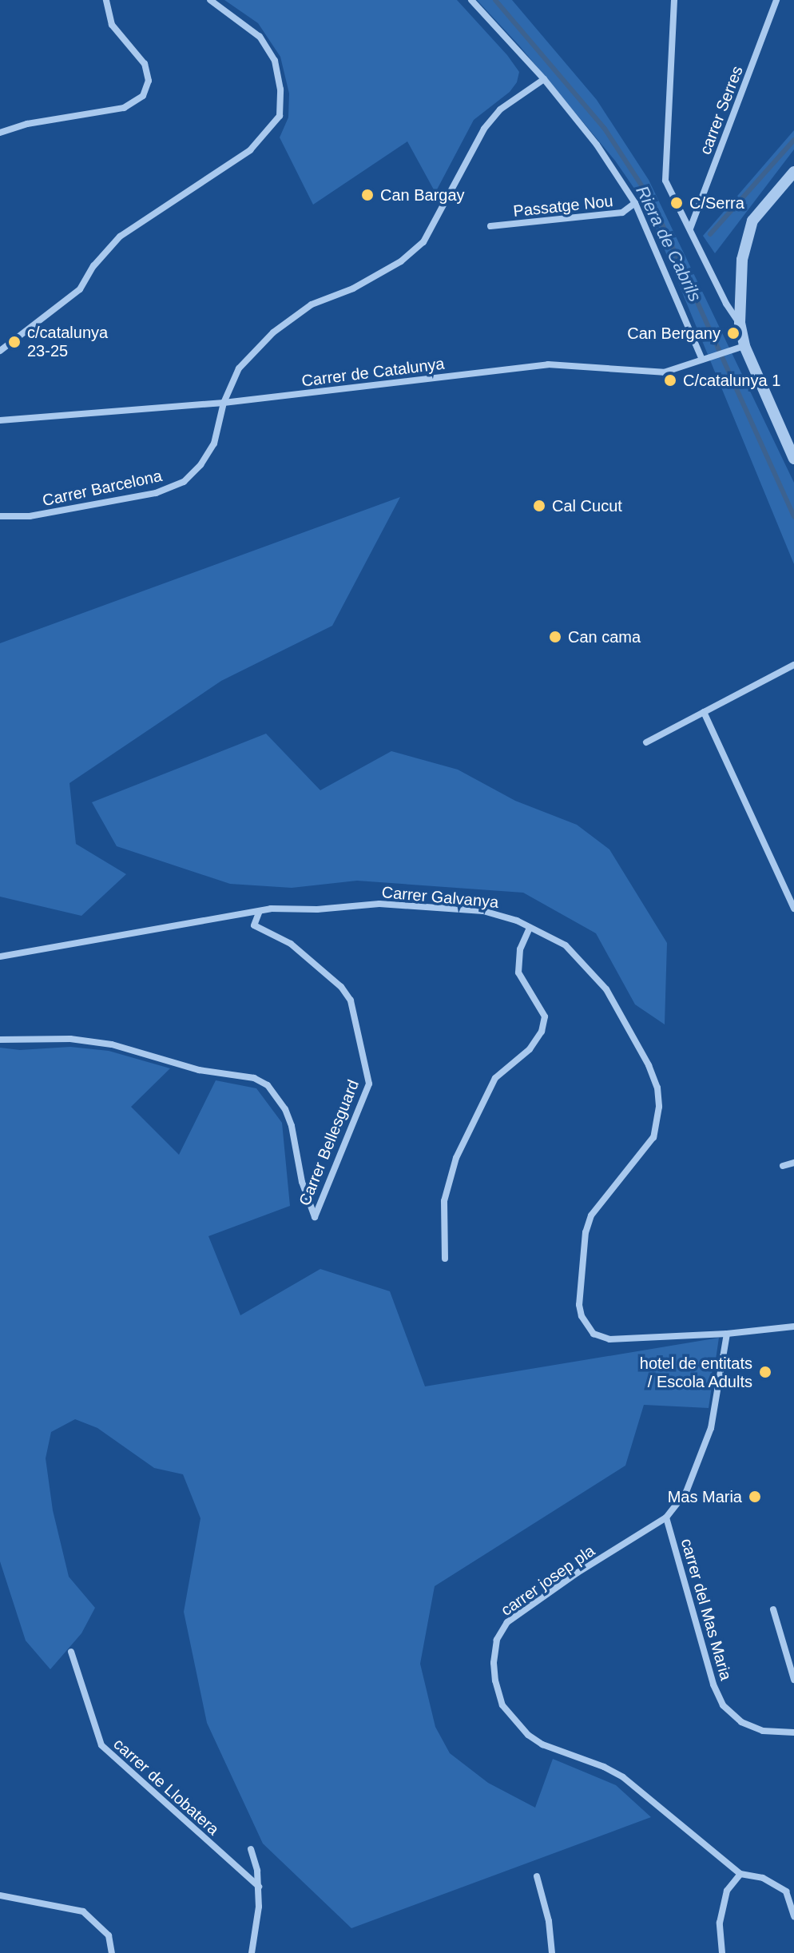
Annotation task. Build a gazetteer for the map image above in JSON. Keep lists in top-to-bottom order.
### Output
{
  "streets": {
    "street": [
      "carrer Serres",
      "Passatge Nou",
      "Carrer de Catalunya",
      "Carrer Barcelona",
      "Carrer Galvanya",
      "Carrer Bellesguard",
      "carrer josep pla",
      "carrer del Mas Maria",
      "carrer de Llobatera"
    ]
  },
  "crossings": [
    ["Carrer de Catalunya", "Carrer Barcelona"],
    ["Carrer Galvanya", "Carrer Bellesguard"],
    ["carrer josep pla", "carrer del Mas Maria"]
  ],
  "water": ["Riera de Cabrils"],
  "places": [
    "Can Bargay",
    "C/Serra",
    "Can Bergany",
    "c/catalunya 23-25",
    "C/catalunya 1",
    "Cal Cucut",
    "Can cama",
    "hotel de entitats / Escola Adults",
    "Mas Maria"
  ]
}
